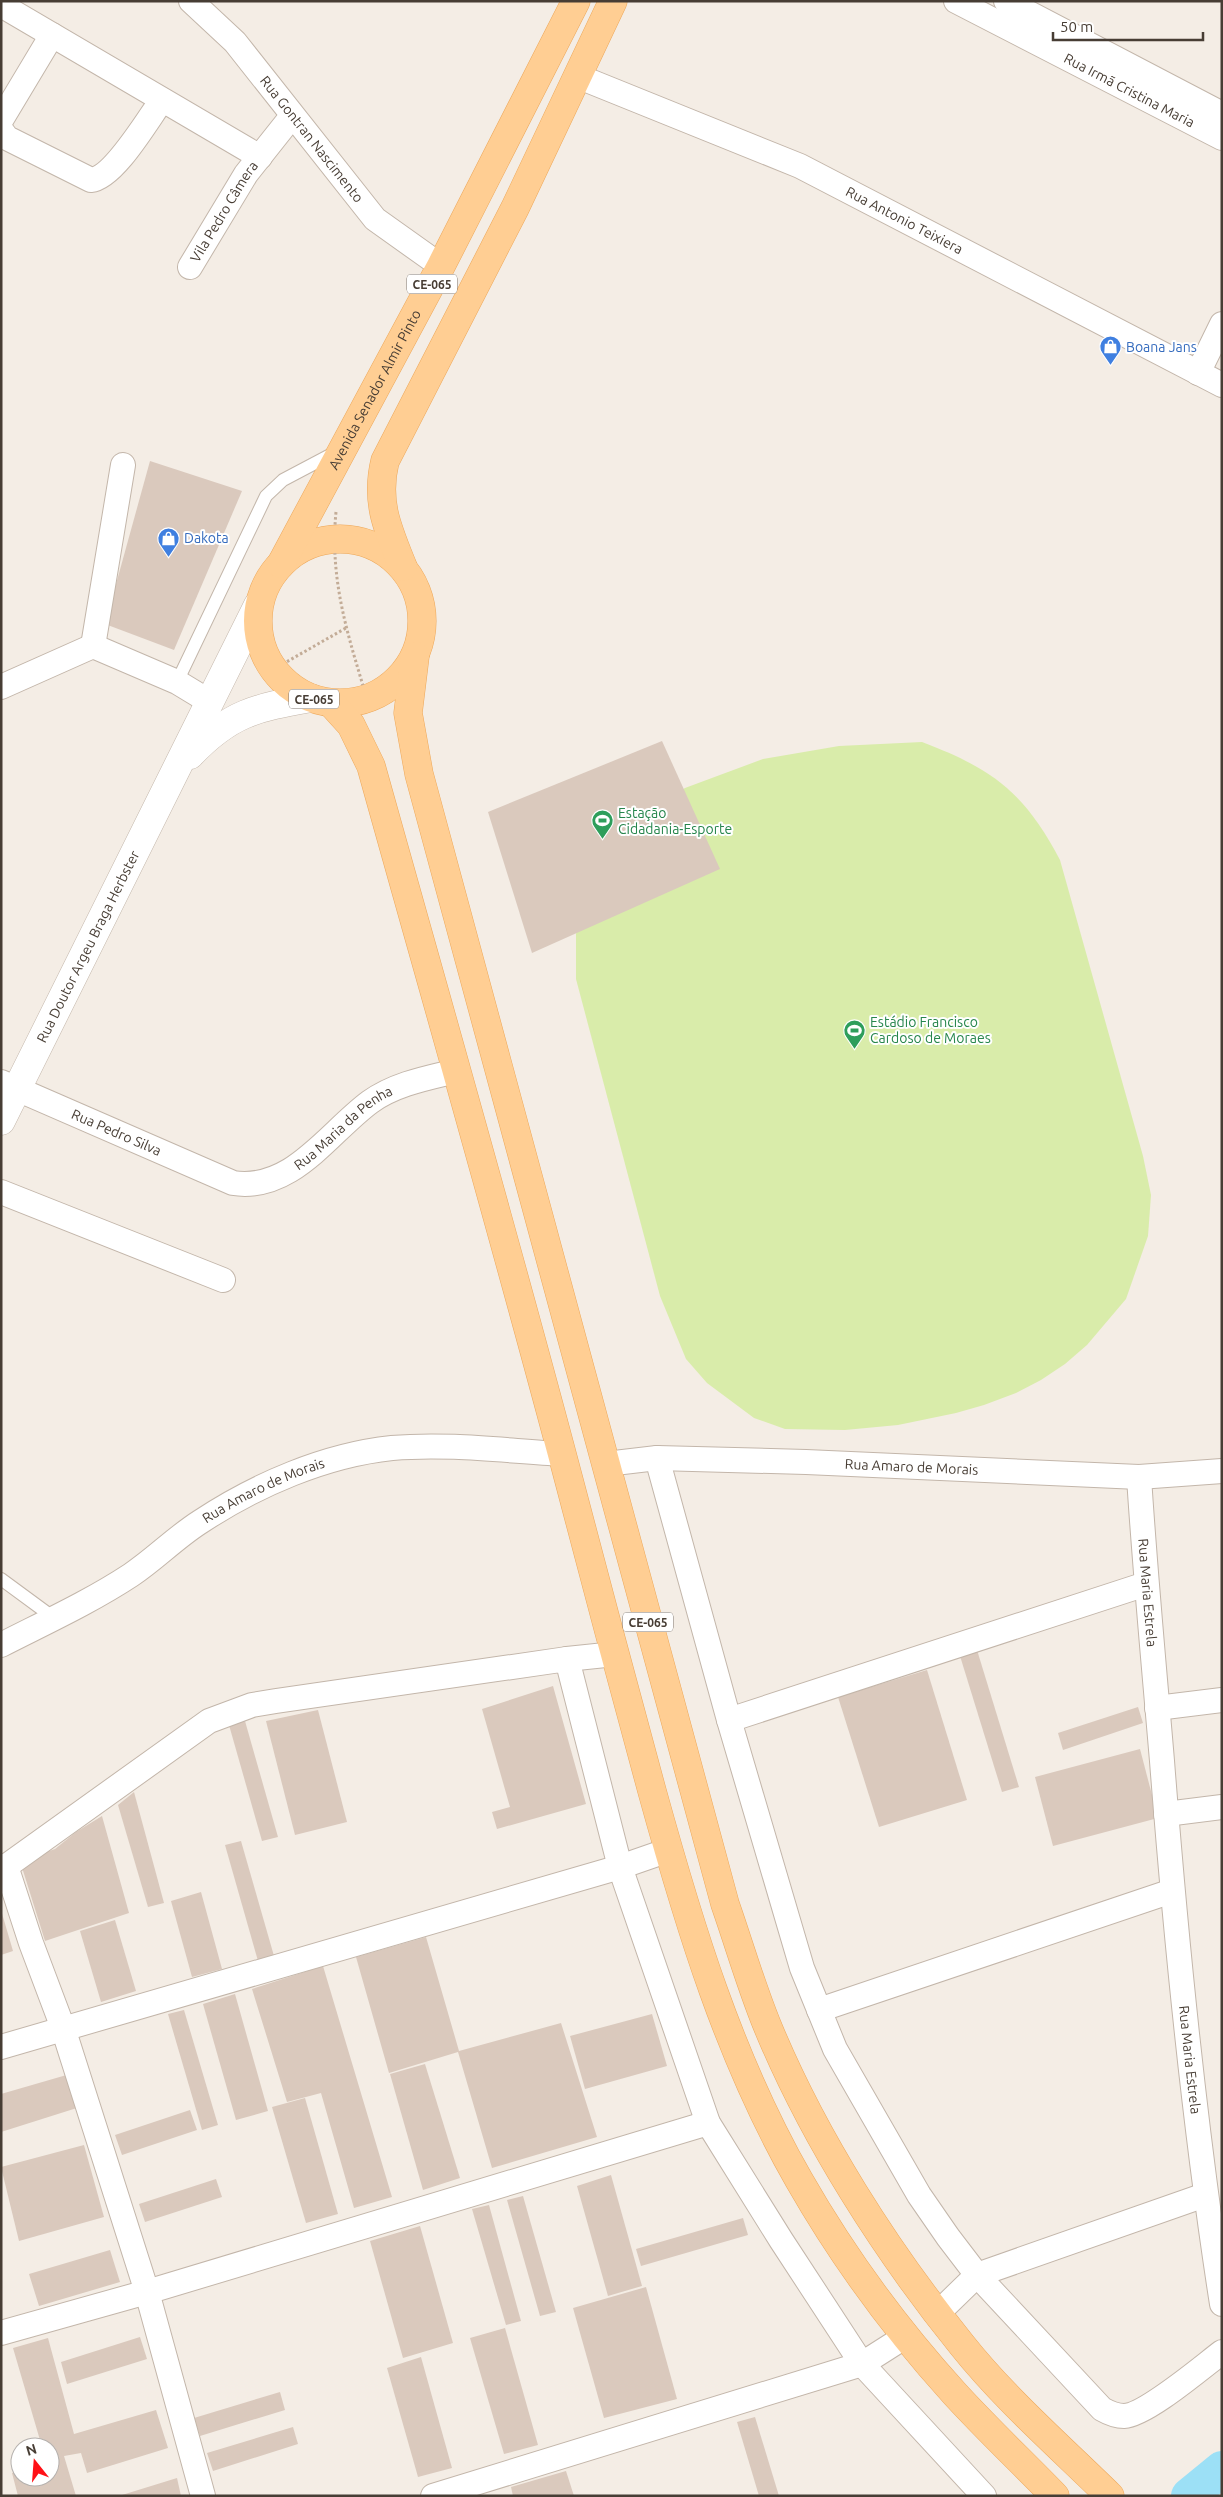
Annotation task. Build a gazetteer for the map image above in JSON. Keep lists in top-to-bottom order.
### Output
{
  "streets": {
    "main road": ["CE-065", "Avenida Senador Almir Pinto"],
    "street": [
      "Rua Irmã Cristina Maria",
      "Rua Gontran Nascimento",
      "Vila Pedro Câmera",
      "Rua Antonio Teixiera",
      "Rua Doutor Argeu Braga Herbster",
      "Rua Maria da Penha",
      "Rua Pedro Silva",
      "Rua Amaro de Morais",
      "Rua Maria Estrela"
    ]
  },
  "crossings": [
    ["Rua Gontran Nascimento", "Vila Pedro Câmera"],
    ["Rua Gontran Nascimento", "Avenida Senador Almir Pinto"],
    ["Rua Antonio Teixiera", "CE-065"],
    ["CE-065", "Avenida Senador Almir Pinto"],
    ["CE-065", "Rua Doutor Argeu Braga Herbster"],
    ["CE-065", "Rua Maria da Penha"],
    ["CE-065", "Rua Amaro de Morais"],
    ["Rua Doutor Argeu Braga Herbster", "Rua Pedro Silva"],
    ["Rua Maria da Penha", "Rua Pedro Silva"],
    ["Rua Amaro de Morais", "Rua Maria Estrela"]
  ],
  "places": {
    "shop": ["Boana Jans", "Dakota"],
    "sports": ["Estação Cidadania-Esporte", "Estádio Francisco Cardoso de Moraes"]
  },
  "scale_bar": "50 m",
  "north": "top"
}
